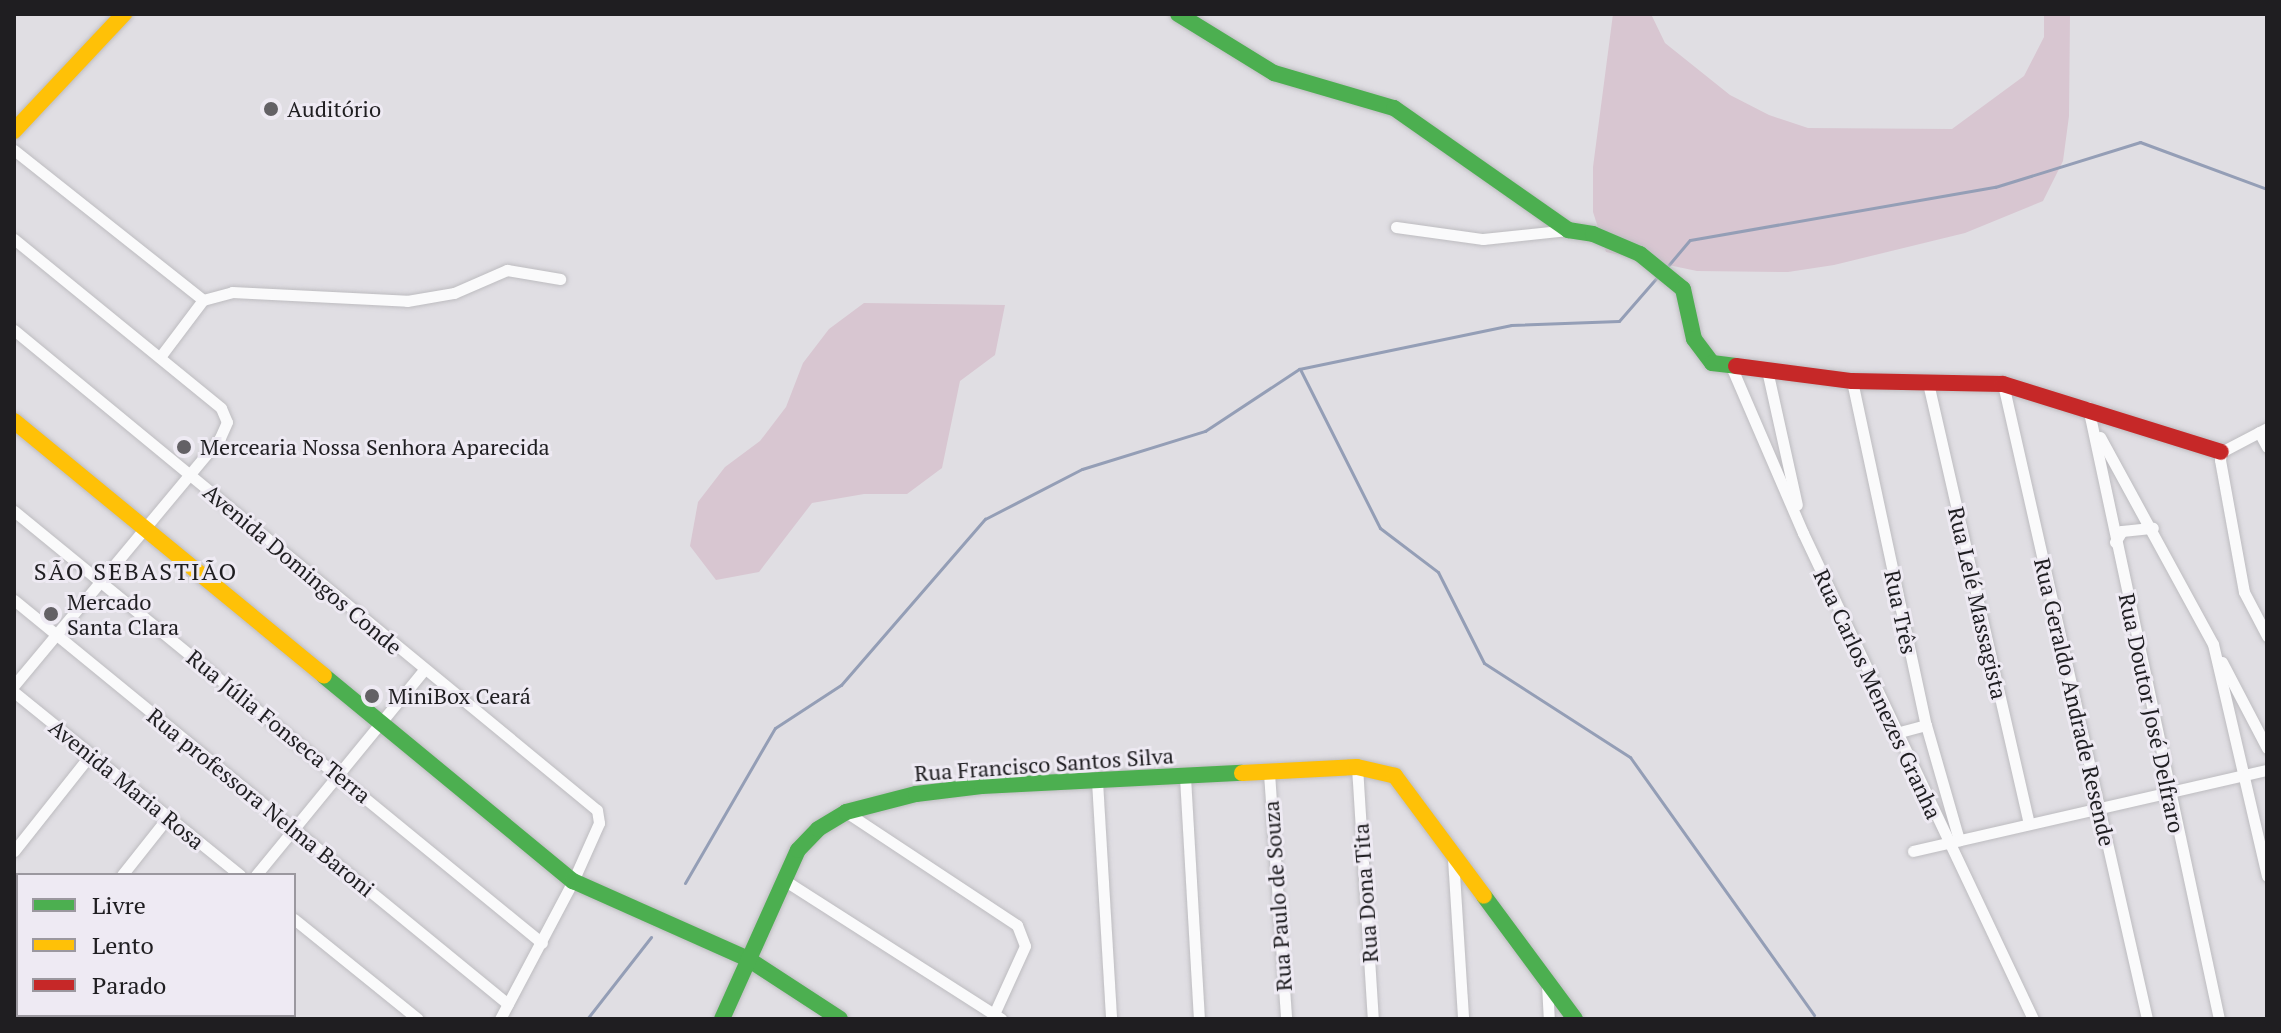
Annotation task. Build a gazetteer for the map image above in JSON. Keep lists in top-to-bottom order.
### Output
{
  "streets": {
    "street": [
      "Avenida Domingos Conde",
      "Rua Lelé Massagista",
      "Rua Três",
      "Rua Carlos Menezes Granha",
      "Rua Geraldo Andrade Resende",
      "Rua Doutor José Delfraro",
      "Rua Júlia Fonseca Terra",
      "Rua Francisco Santos Silva",
      "Avenida Maria Rosa",
      "Rua professora Nelma Baroni",
      "Rua Dona Tita",
      "Rua Paulo de Souza"
    ]
  },
  "crossings": [
    ["Rua Três", "Rua Carlos Menezes Granha"],
    ["Rua Francisco Santos Silva", "Rua Dona Tita"],
    ["Rua Francisco Santos Silva", "Rua Paulo de Souza"]
  ],
  "districts": ["SÃO SEBASTIÃO"],
  "places": [
    "Auditório",
    "Mercearia Nossa Senhora Aparecida",
    "Mercado Santa Clara",
    "MiniBox Ceará"
  ],
  "legend": ["Livre", "Lento", "Parado"]
}
